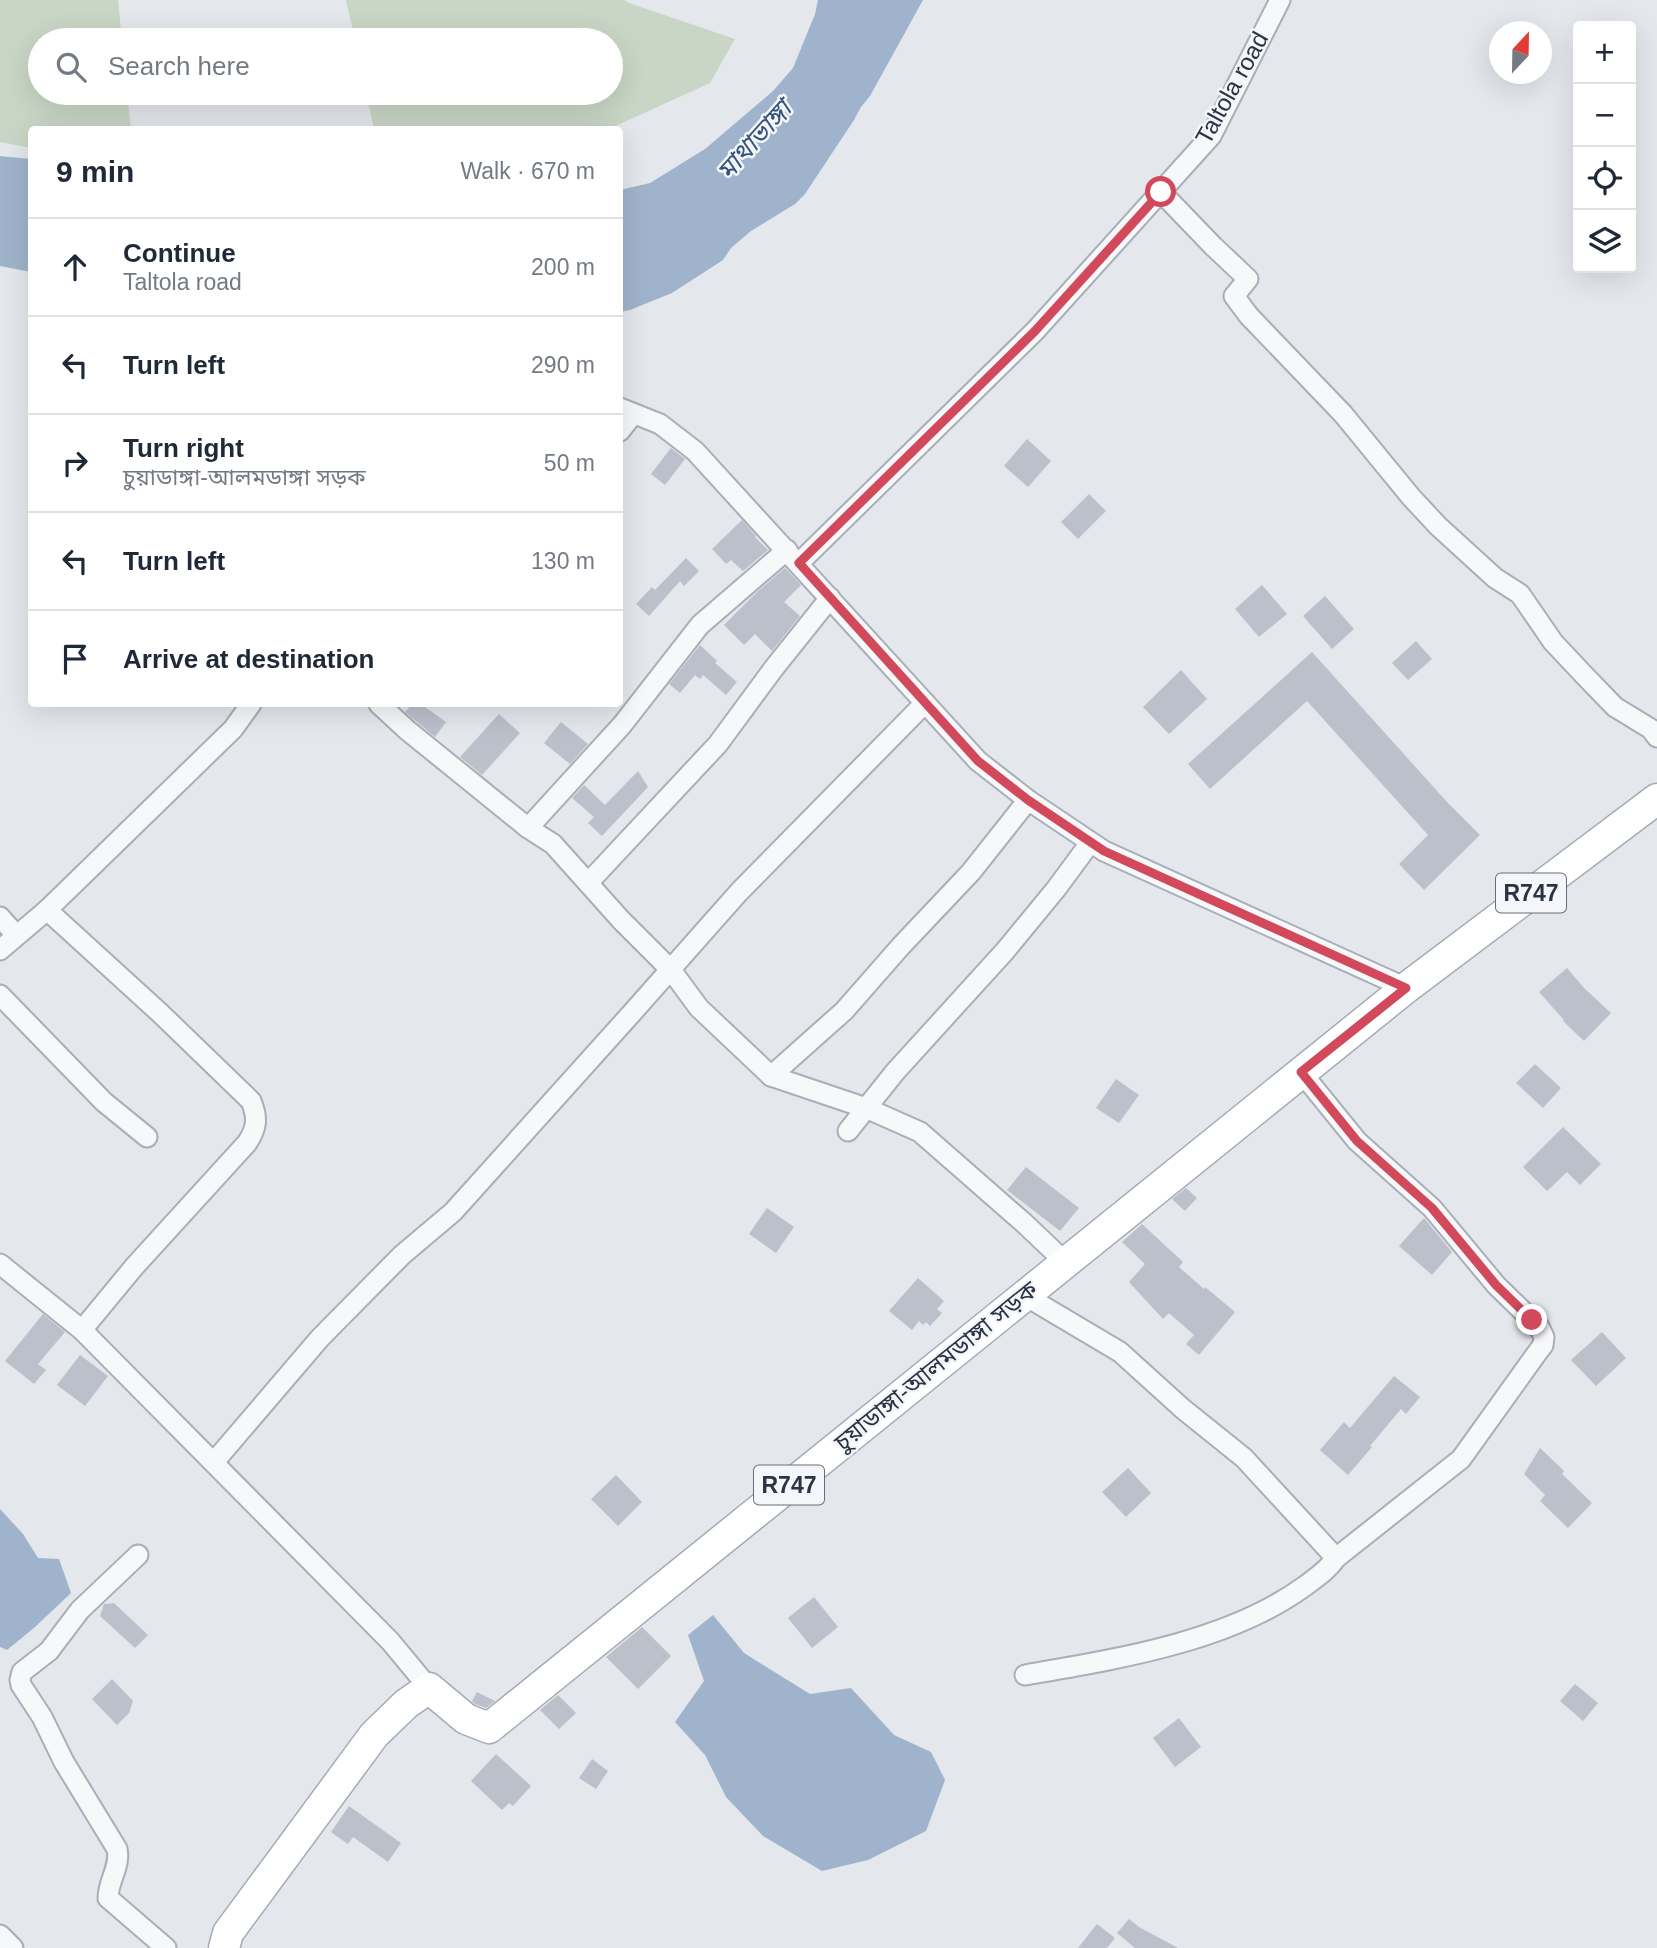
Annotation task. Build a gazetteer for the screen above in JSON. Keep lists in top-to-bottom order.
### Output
{
  "streets": {
    "main road": ["R747", "চুয়াডাঙ্গা-আলমডাঙ্গা সড়ক"],
    "street": ["Taltola road"]
  },
  "crossings": [
    ["R747", "চুয়াডাঙ্গা-আলমডাঙ্গা সড়ক"]
  ],
  "water": ["মাথাভাঙ্গা"],
  "north": "top",
  "page": {
    "map_buttons": ["+", "−"],
    "search": "Search here",
    "heading": ["9 min", "Walk · 670 m"],
    "list": [
      ["Continue", "Taltola road", "200 m"],
      ["Turn left", "290 m"],
      ["Turn right", "চুয়াডাঙ্গা-আলমডাঙ্গা সড়ক", "50 m"],
      ["Turn left", "130 m"],
      "Arrive at destination"
    ]
  }
}
